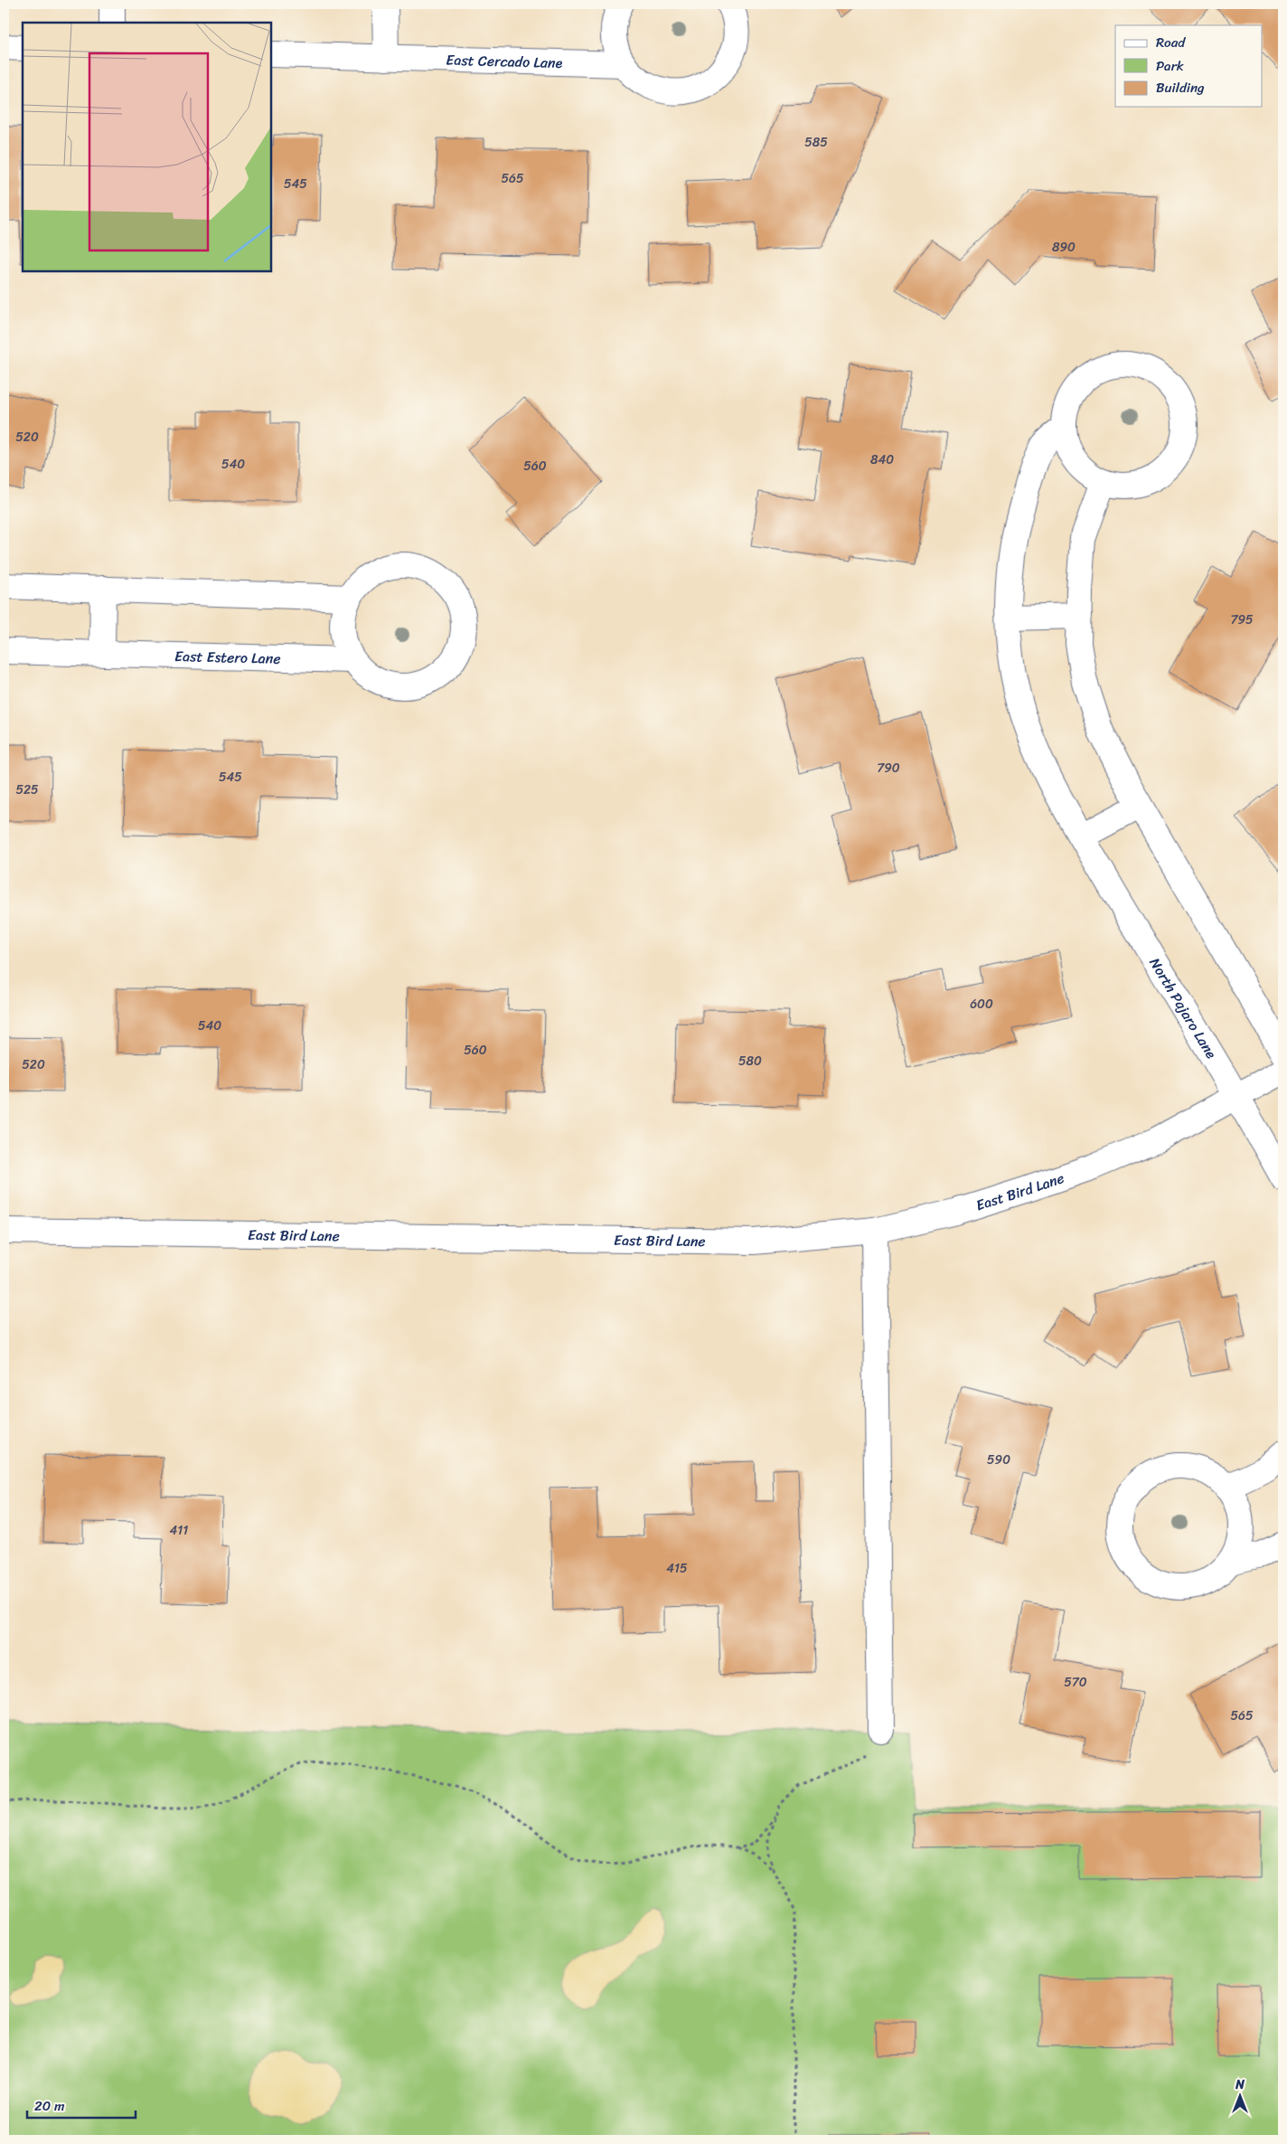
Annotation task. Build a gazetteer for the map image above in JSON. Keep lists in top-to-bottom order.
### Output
{
  "streets": {
    "street": [
      "East Cercado Lane",
      "East Estero Lane",
      "North Pajaro Lane",
      "East Bird Lane"
    ]
  },
  "crossings": [
    ["North Pajaro Lane", "East Bird Lane"]
  ],
  "house_numbers": [
    "585",
    "565",
    "545",
    "890",
    "520",
    "840",
    "540",
    "560",
    "795",
    "790",
    "545",
    "525",
    "600",
    "540",
    "560",
    "580",
    "520",
    "590",
    "411",
    "415",
    "570",
    "565"
  ],
  "legend": ["Road", "Park", "Building"],
  "scale_bar": "20 m",
  "north": "top"
}
